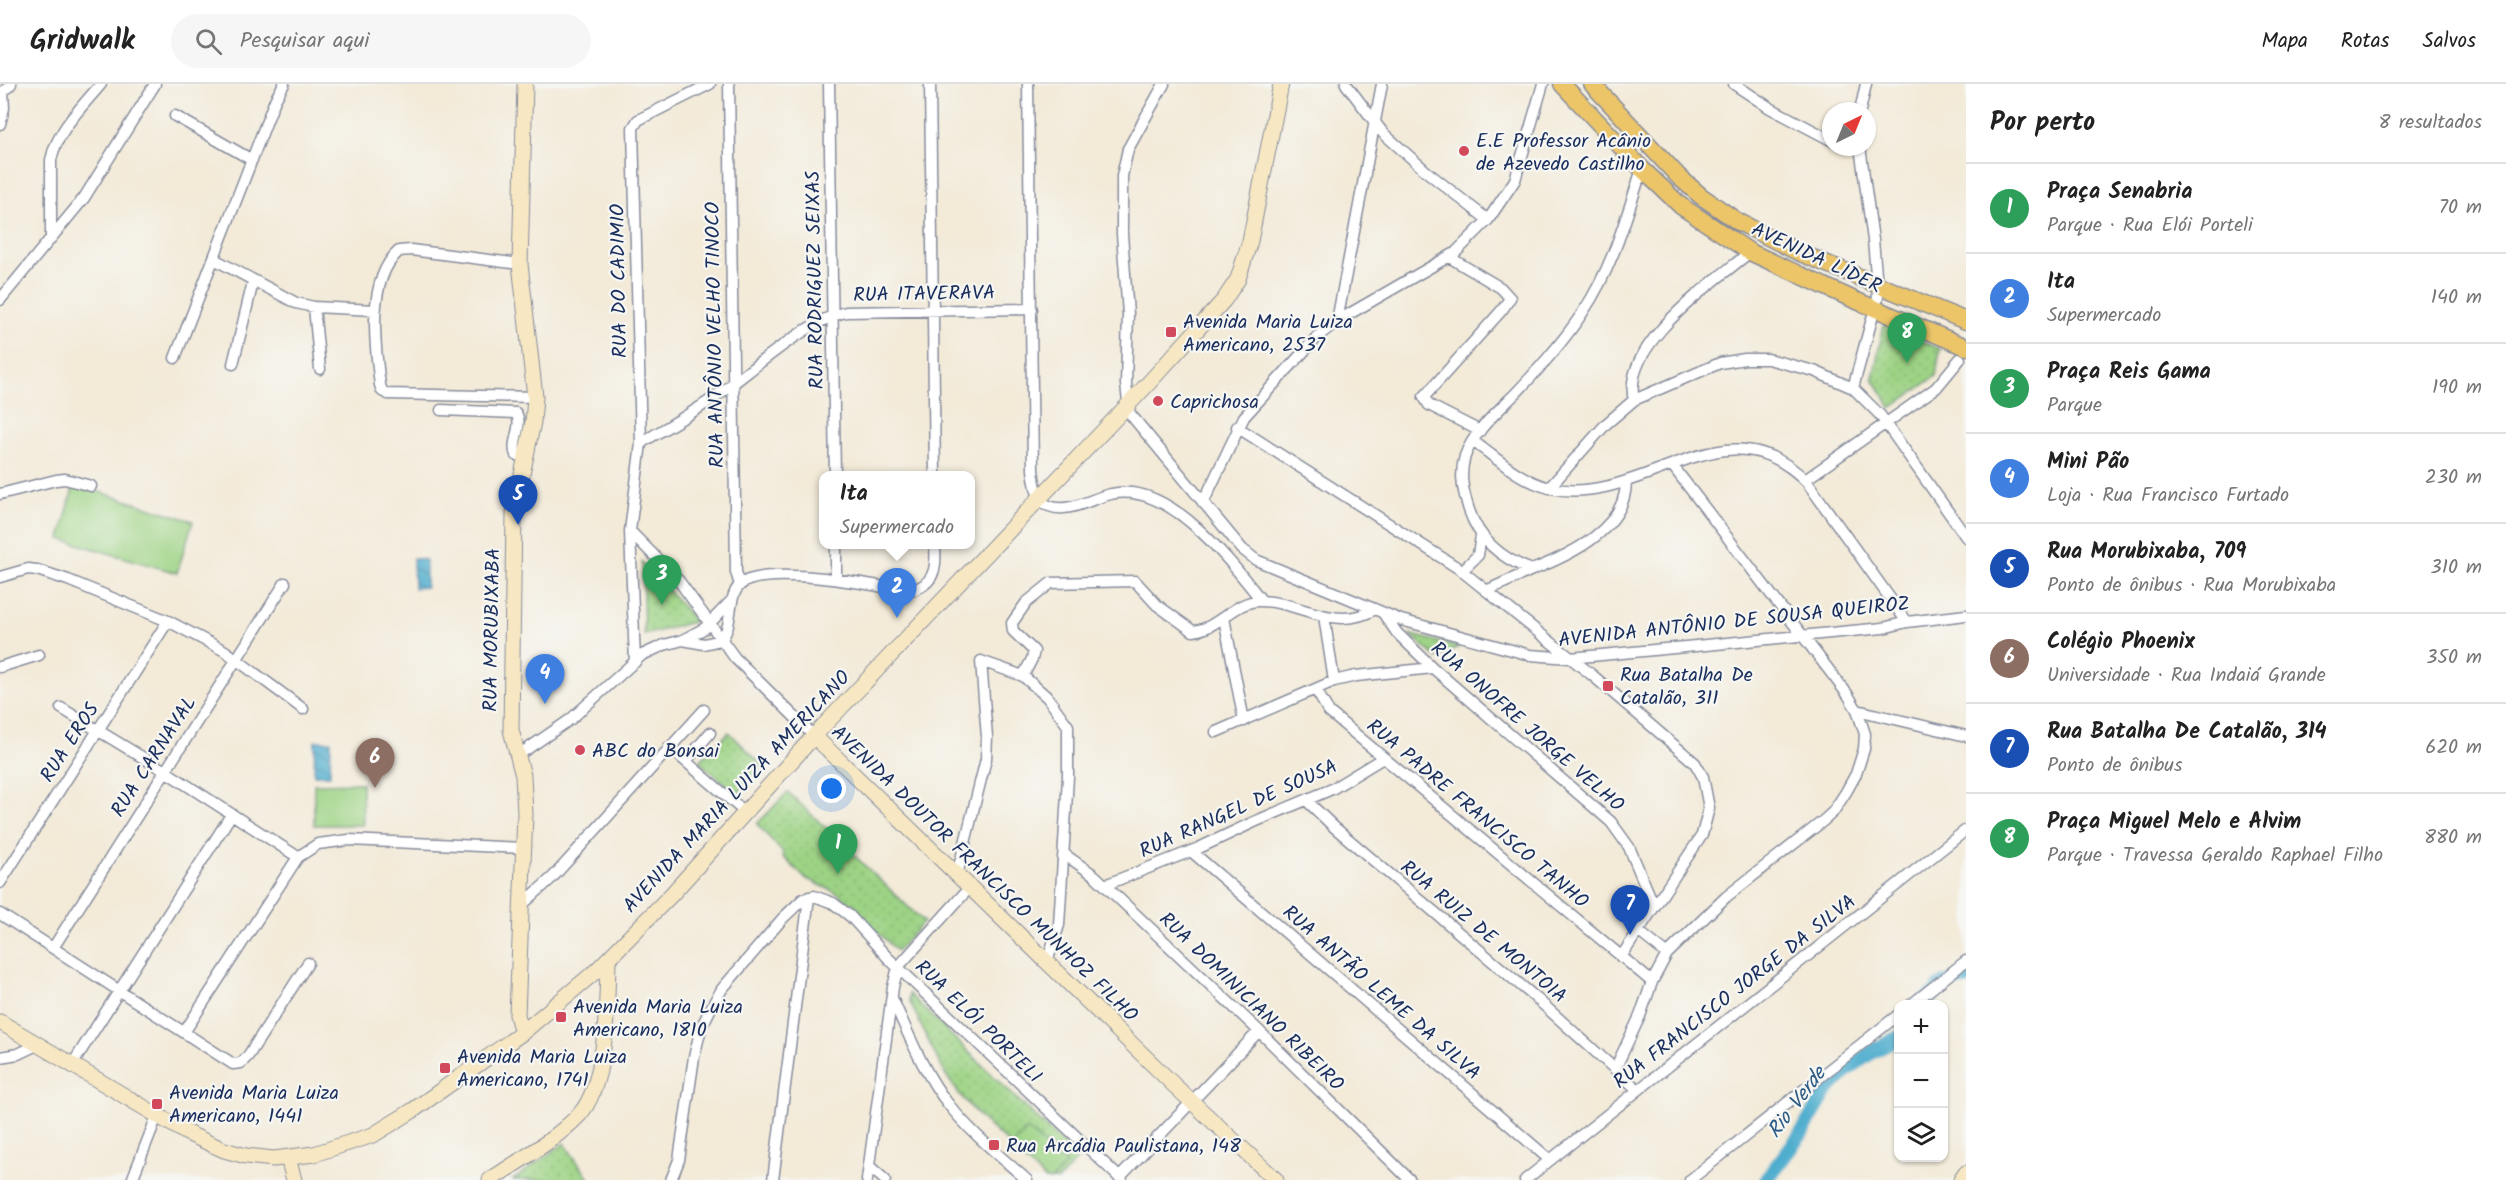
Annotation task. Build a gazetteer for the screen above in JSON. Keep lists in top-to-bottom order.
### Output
{
  "streets": {
    "main road": ["AVENIDA LÍDER"],
    "street": [
      "RUA RODRIGUEZ SEIXAS",
      "RUA DO CADIMIO",
      "RUA ITAVERAVA",
      "RUA ANTÔNIO VELHO TINOCO",
      "AVENIDA ANTÔNIO DE SOUSA QUEIROZ",
      "RUA MORUBIXABA",
      "RUA ONOFRE JORGE VELHO",
      "RUA EROS",
      "RUA CARNAVAL",
      "AVENIDA MARIA LUIZA AMERICANO",
      "RUA RANGEL DE SOUSA",
      "RUA PADRE FRANCISCO TANHO",
      "AVENIDA DOUTOR FRANCISCO MUNHOZ FILHO",
      "RUA RUIZ DE MONTOIA",
      "RUA FRANCISCO JORGE DA SILVA",
      "RUA ANTÃO LEME DA SILVA",
      "RUA DOMINICIANO RIBEIRO",
      "RUA ELÓI PORTELI"
    ]
  },
  "crossings": [
    ["RUA RODRIGUEZ SEIXAS", "RUA ITAVERAVA"],
    ["RUA DO CADIMIO", "RUA ITAVERAVA"],
    ["RUA DO CADIMIO", "AVENIDA DOUTOR FRANCISCO MUNHOZ FILHO"],
    ["RUA ITAVERAVA", "RUA ANTÔNIO VELHO TINOCO"],
    ["AVENIDA ANTÔNIO DE SOUSA QUEIROZ", "RUA ONOFRE JORGE VELHO"],
    ["AVENIDA ANTÔNIO DE SOUSA QUEIROZ", "AVENIDA MARIA LUIZA AMERICANO"],
    ["RUA MORUBIXABA", "AVENIDA MARIA LUIZA AMERICANO"],
    ["AVENIDA MARIA LUIZA AMERICANO", "AVENIDA DOUTOR FRANCISCO MUNHOZ FILHO"],
    ["RUA RANGEL DE SOUSA", "RUA PADRE FRANCISCO TANHO"],
    ["RUA RANGEL DE SOUSA", "RUA RUIZ DE MONTOIA"],
    ["RUA RANGEL DE SOUSA", "RUA ANTÃO LEME DA SILVA"],
    ["RUA RANGEL DE SOUSA", "RUA DOMINICIANO RIBEIRO"],
    ["RUA RUIZ DE MONTOIA", "RUA FRANCISCO JORGE DA SILVA"],
    ["RUA FRANCISCO JORGE DA SILVA", "RUA ANTÃO LEME DA SILVA"]
  ],
  "water": ["Rio Verde"],
  "places": {
    "other": ["E.E Professor Acânio de Azevedo Castilho", "Caprichosa", "ABC do Bonsai"],
    "transit": [
      "Avenida Maria Luiza Americano, 2537",
      "Rua Batalha De Catalão, 311",
      "Avenida Maria Luiza Americano, 1810",
      "Avenida Maria Luiza Americano, 1741",
      "Avenida Maria Luiza Americano, 1441",
      "Rua Arcádia Paulistana, 148"
    ]
  },
  "north": "top right",
  "page": {
    "header": "Gridwalk",
    "search": "Pesquisar aqui",
    "nav": ["Mapa", "Rotas", "Salvos"],
    "heading": ["Por perto", "8 resultados"],
    "list": [
      {
        "mark": "1",
        "name": "Praça Senabria",
        "note": "Parque · Rua Elói Porteli",
        "value": "70 m"
      },
      {
        "mark": "2",
        "name": "Ita",
        "note": "Supermercado",
        "value": "140 m"
      },
      {
        "mark": "3",
        "name": "Praça Reis Gama",
        "note": "Parque",
        "value": "190 m"
      },
      {
        "mark": "4",
        "name": "Mini Pão",
        "note": "Loja · Rua Francisco Furtado",
        "value": "230 m"
      },
      {
        "mark": "5",
        "name": "Rua Morubixaba, 709",
        "note": "Ponto de ônibus · Rua Morubixaba",
        "value": "310 m"
      },
      {
        "mark": "6",
        "name": "Colégio Phoenix",
        "note": "Universidade · Rua Indaiá Grande",
        "value": "350 m"
      },
      {
        "mark": "7",
        "name": "Rua Batalha De Catalão, 314",
        "note": "Ponto de ônibus",
        "value": "620 m"
      },
      {
        "mark": "8",
        "name": "Praça Miguel Melo e Alvim",
        "note": "Parque · Travessa Geraldo Raphael Filho",
        "value": "880 m"
      }
    ],
    "pins": [
      "8",
      "5",
      "3",
      "2",
      "4",
      "6",
      "1",
      "7"
    ],
    "popup": ["Ita", "Supermercado"],
    "map_buttons": ["+", "−"]
  }
}
